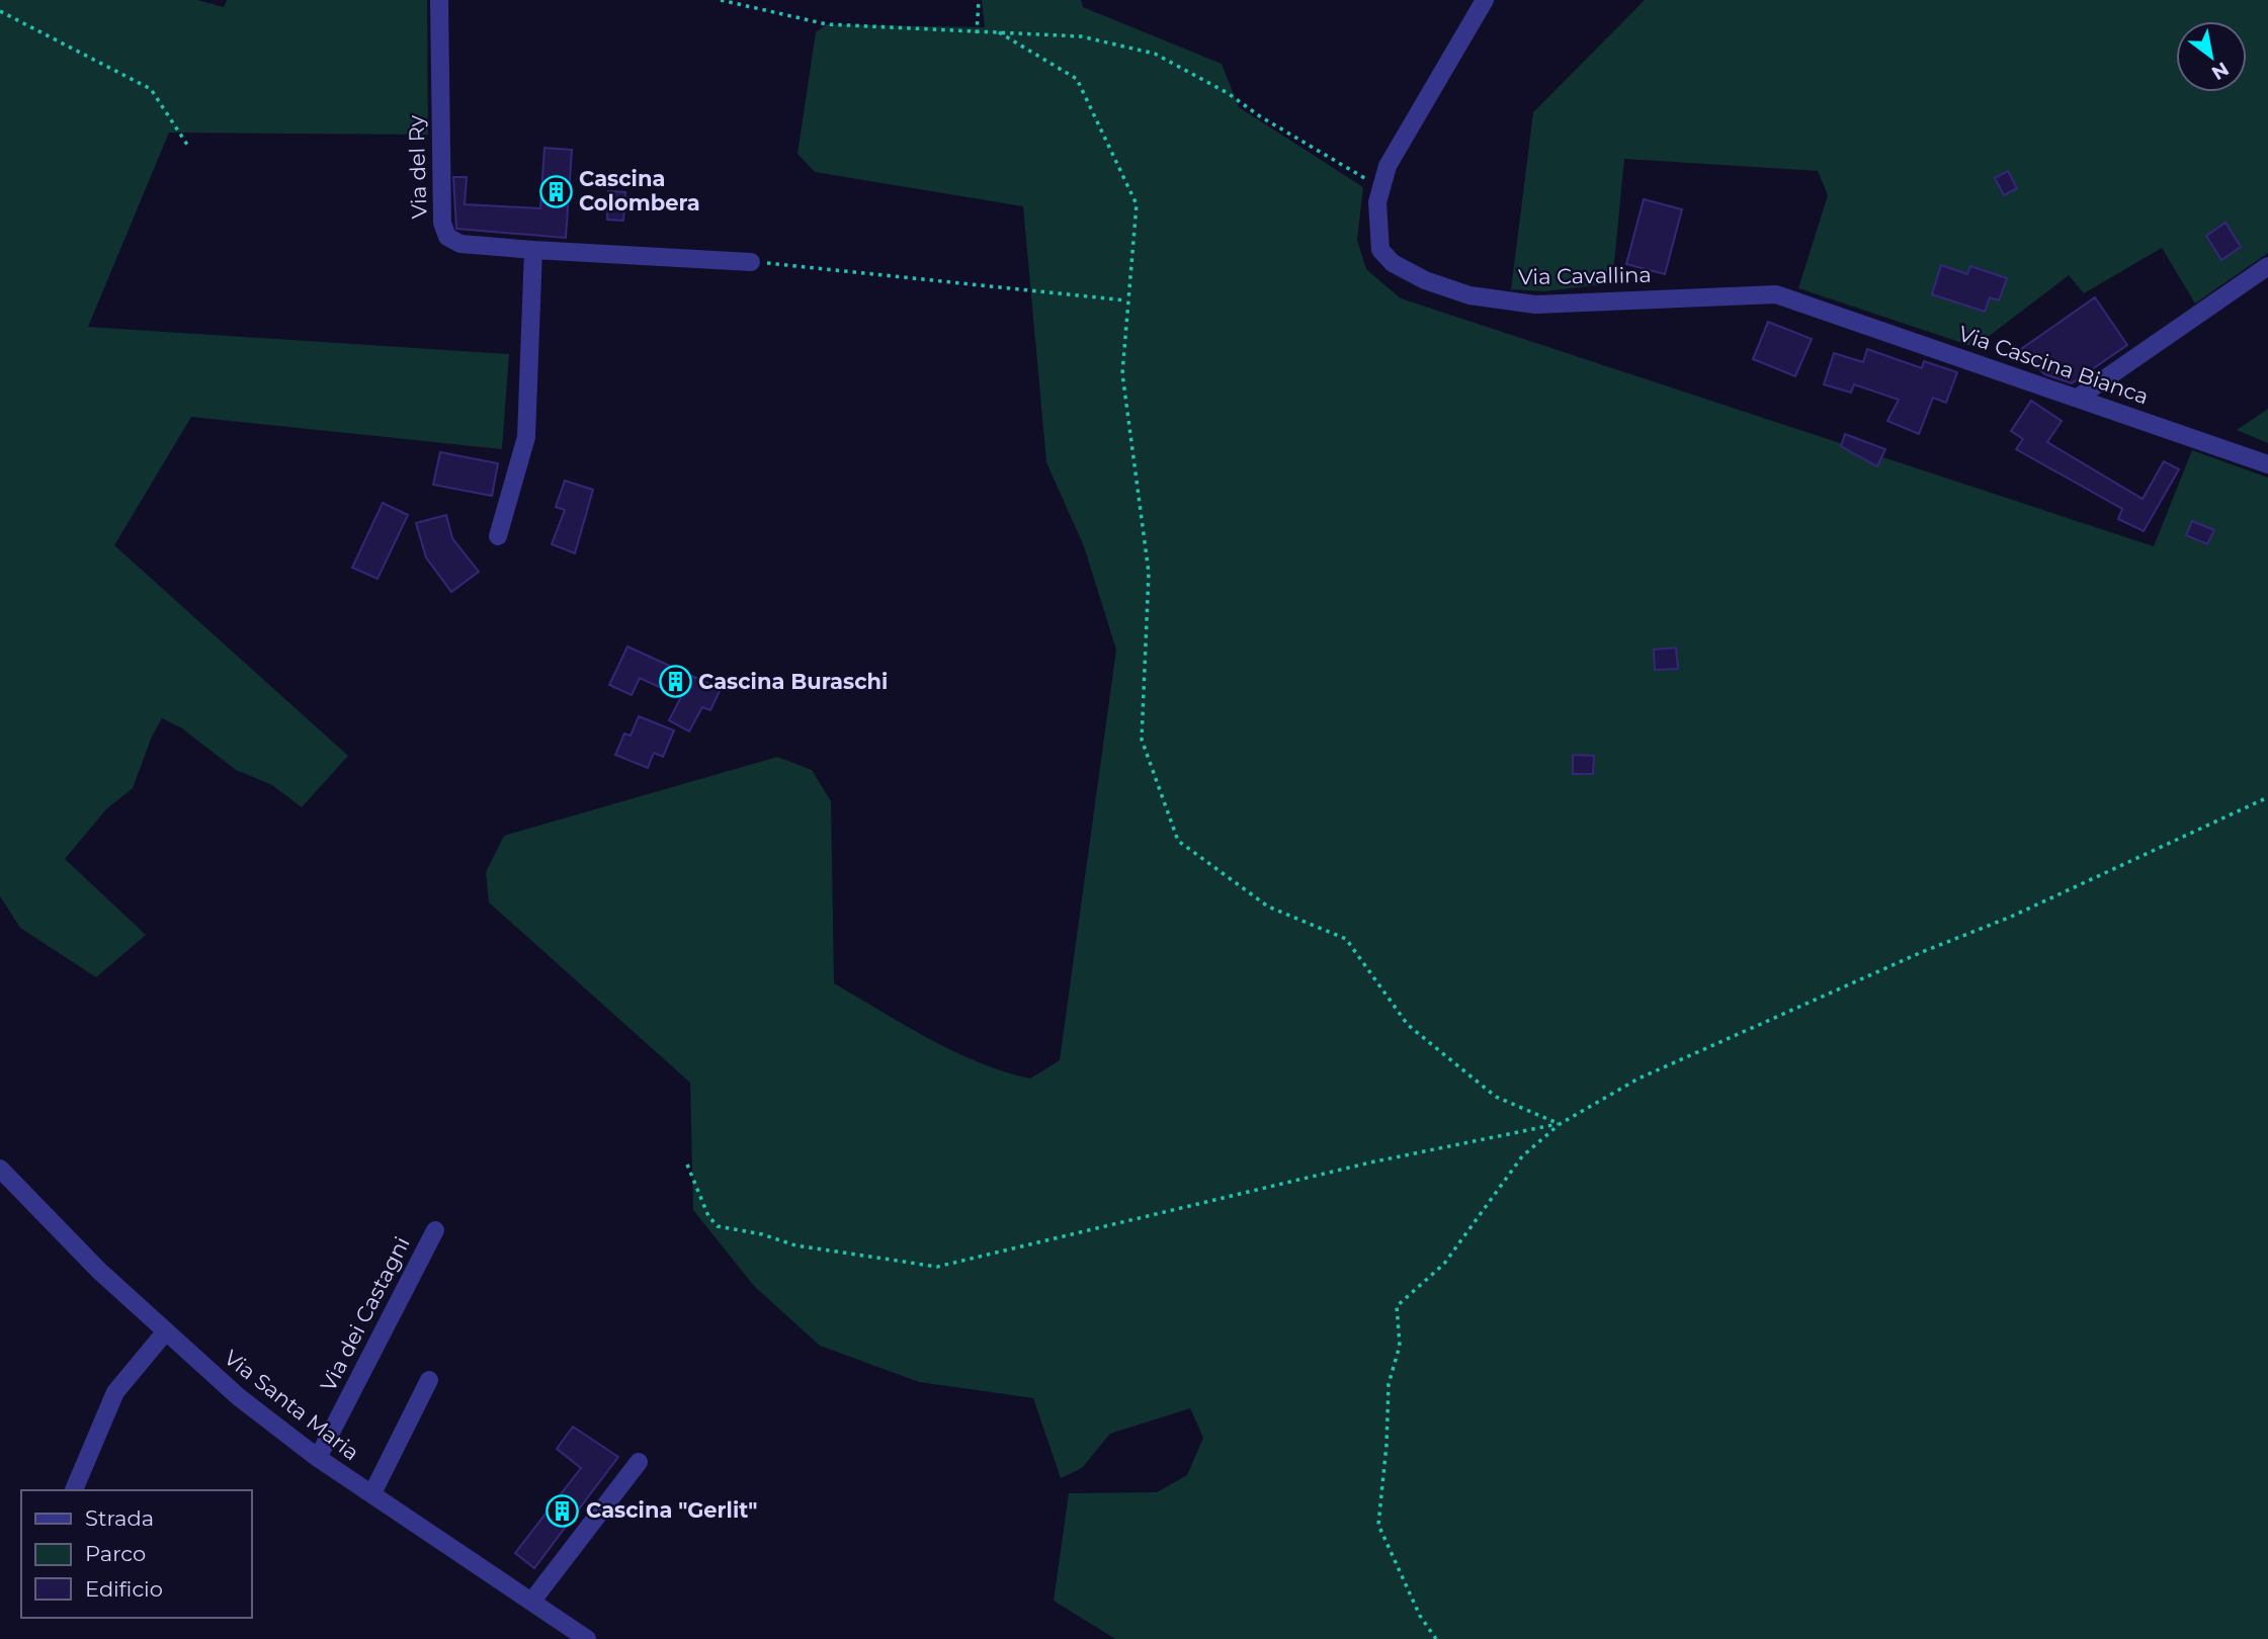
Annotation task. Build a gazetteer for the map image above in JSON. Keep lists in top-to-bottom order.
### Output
{
  "streets": {
    "street": [
      "Via del Ry",
      "Via Cavallina",
      "Via Cascina Bianca",
      "Via dei Castagni",
      "Via Santa Maria"
    ]
  },
  "crossings": [
    ["Via Cavallina", "Via Cascina Bianca"],
    ["Via dei Castagni", "Via Santa Maria"]
  ],
  "places": {
    "building": ["Cascina Colombera", "Cascina Buraschi", "Cascina \"Gerlit\""]
  },
  "legend": ["Strada", "Parco", "Edificio"],
  "north": "bottom right"
}
